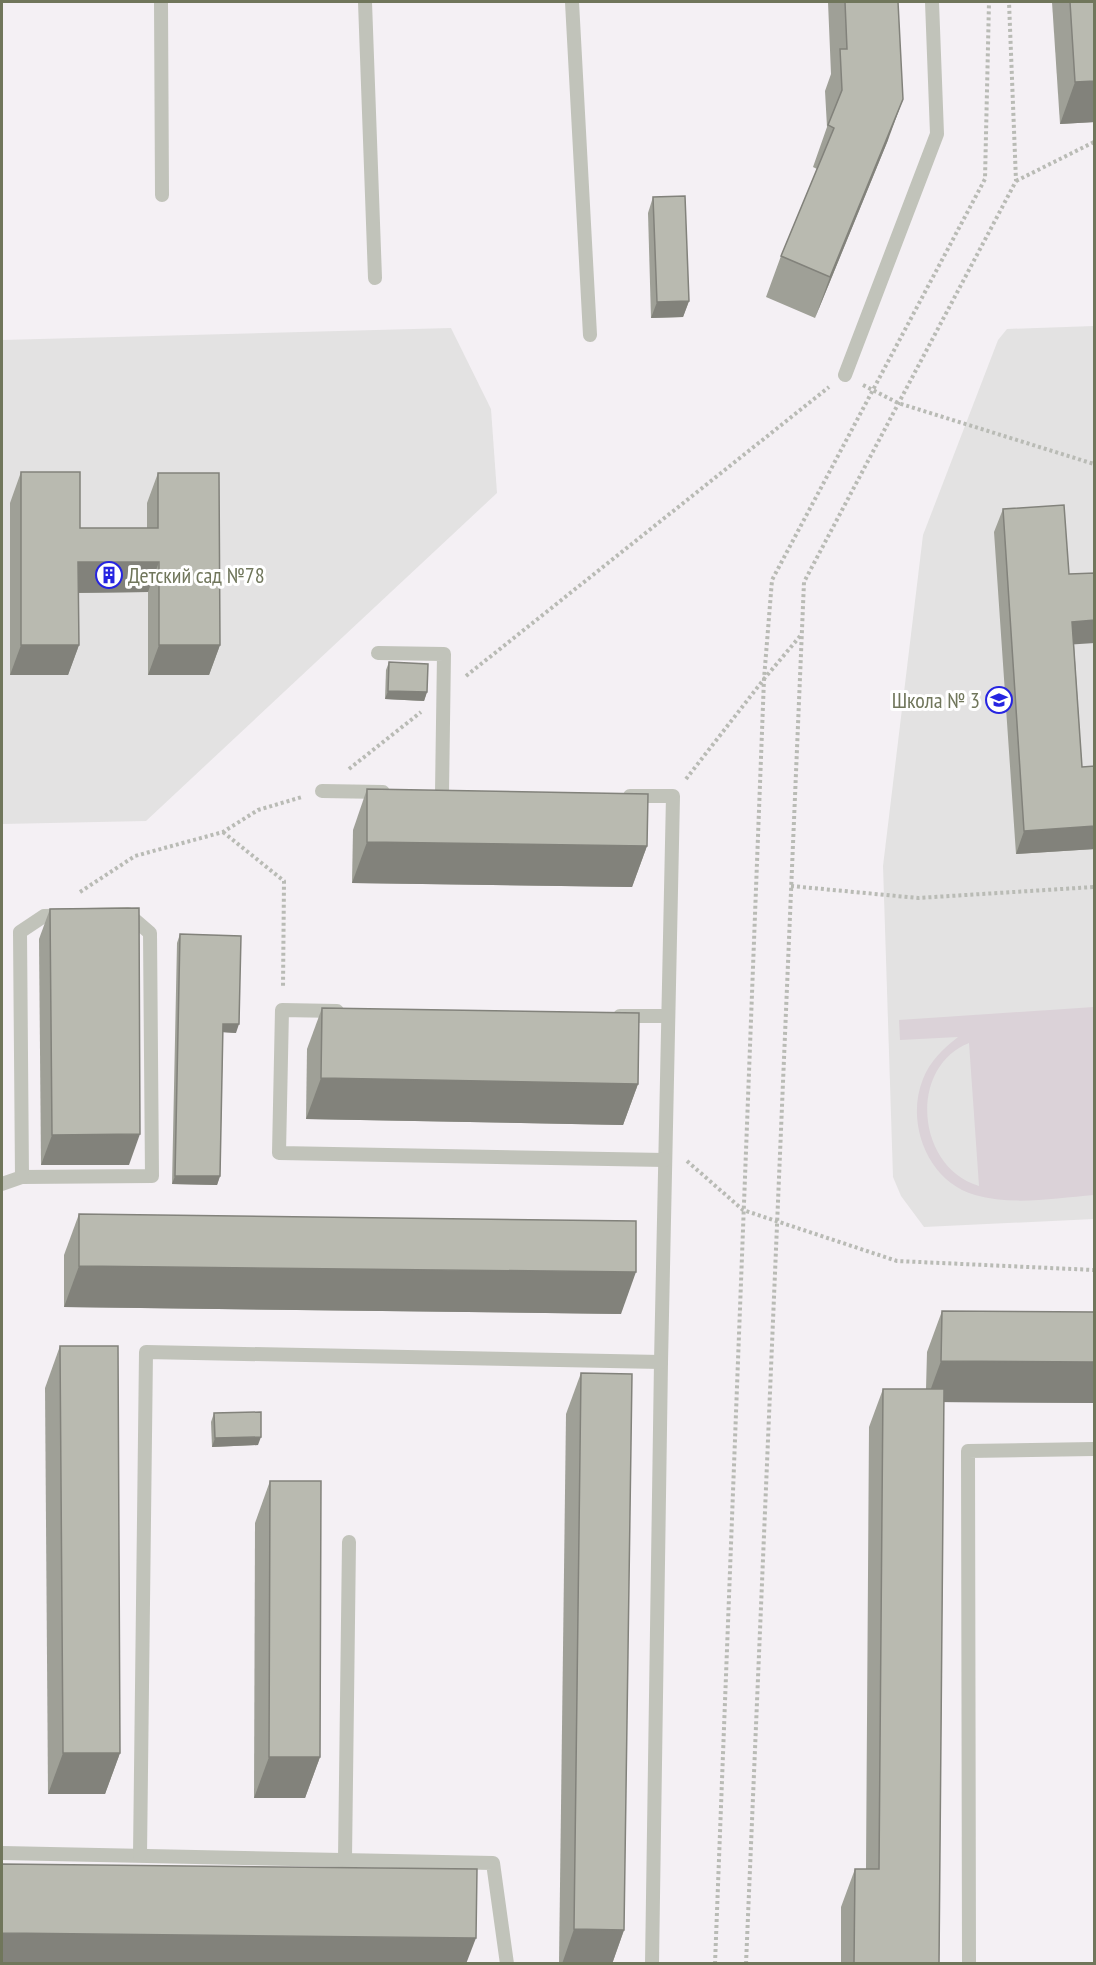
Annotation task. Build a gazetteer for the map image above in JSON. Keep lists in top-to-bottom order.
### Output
{
  "places": {
    "building": ["Детский сад №78"],
    "school or university": ["Школа № 3"]
  }
}
